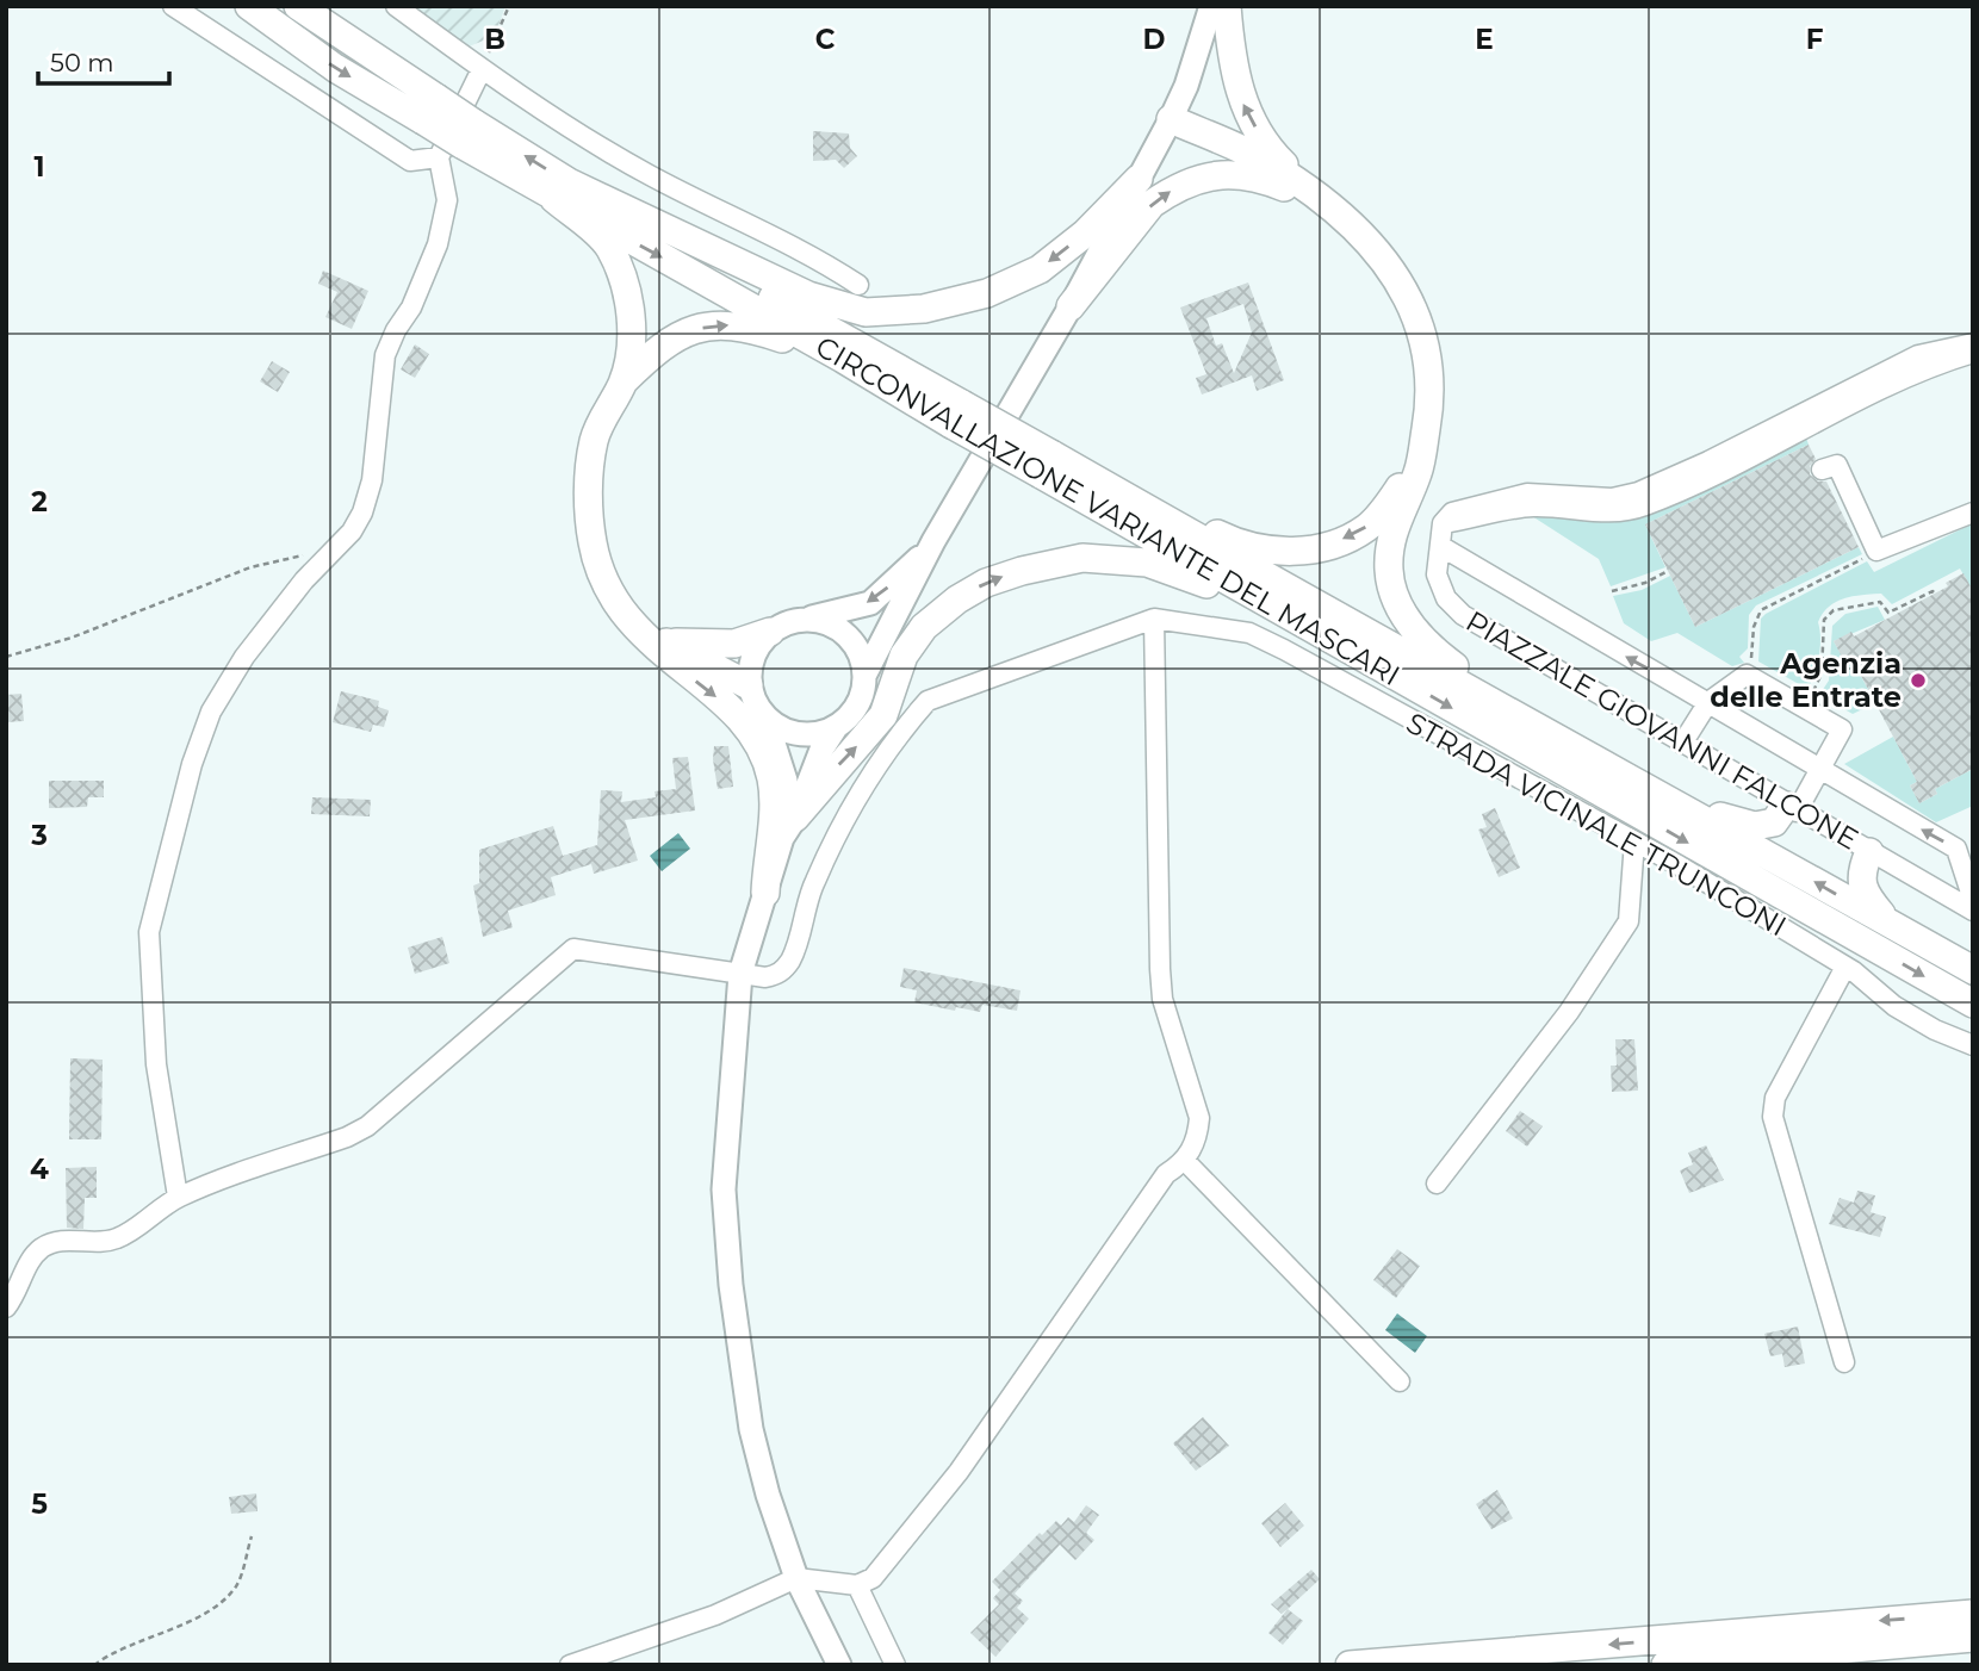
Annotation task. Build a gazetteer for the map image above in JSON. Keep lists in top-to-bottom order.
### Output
{
  "streets": {
    "highway": ["CIRCONVALLAZIONE VARIANTE DEL MASCARI"],
    "street": ["PIAZZALE GIOVANNI FALCONE", "STRADA VICINALE TRUNCONI"]
  },
  "places": ["Agenzia delle Entrate"],
  "scale_bar": "50 m",
  "grid": {
    "columns": [
      "B",
      "C",
      "D",
      "E",
      "F"
    ],
    "rows": [
      "1",
      "2",
      "3",
      "4",
      "5"
    ]
  }
}
